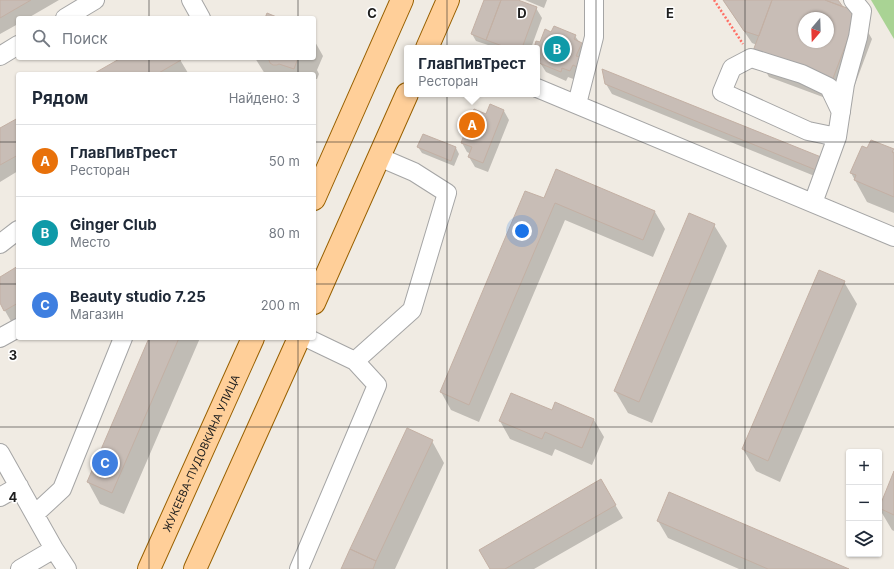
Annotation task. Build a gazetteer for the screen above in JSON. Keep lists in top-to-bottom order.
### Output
{
  "streets": {
    "main road": ["ЖУКЕЕВА-ПУДОВКИНА УЛИЦА"]
  },
  "north": "bottom",
  "page": {
    "search": "Поиск",
    "pins": ["B", "A", "C"],
    "popup": ["ГлавПивТрест", "Ресторан"],
    "heading": ["Рядом", "Найдено: 3"],
    "list": [
      {
        "mark": "A",
        "name": "ГлавПивТрест",
        "note": "Ресторан",
        "value": "50 m"
      },
      {
        "mark": "B",
        "name": "Ginger Club",
        "note": "Место",
        "value": "80 m"
      },
      {
        "mark": "C",
        "name": "Beauty studio 7.25",
        "note": "Магазин",
        "value": "200 m"
      }
    ],
    "map_buttons": ["+", "−"]
  },
  "grid": {
    "columns": ["C", "D", "E"],
    "rows": ["3", "4"]
  }
}
